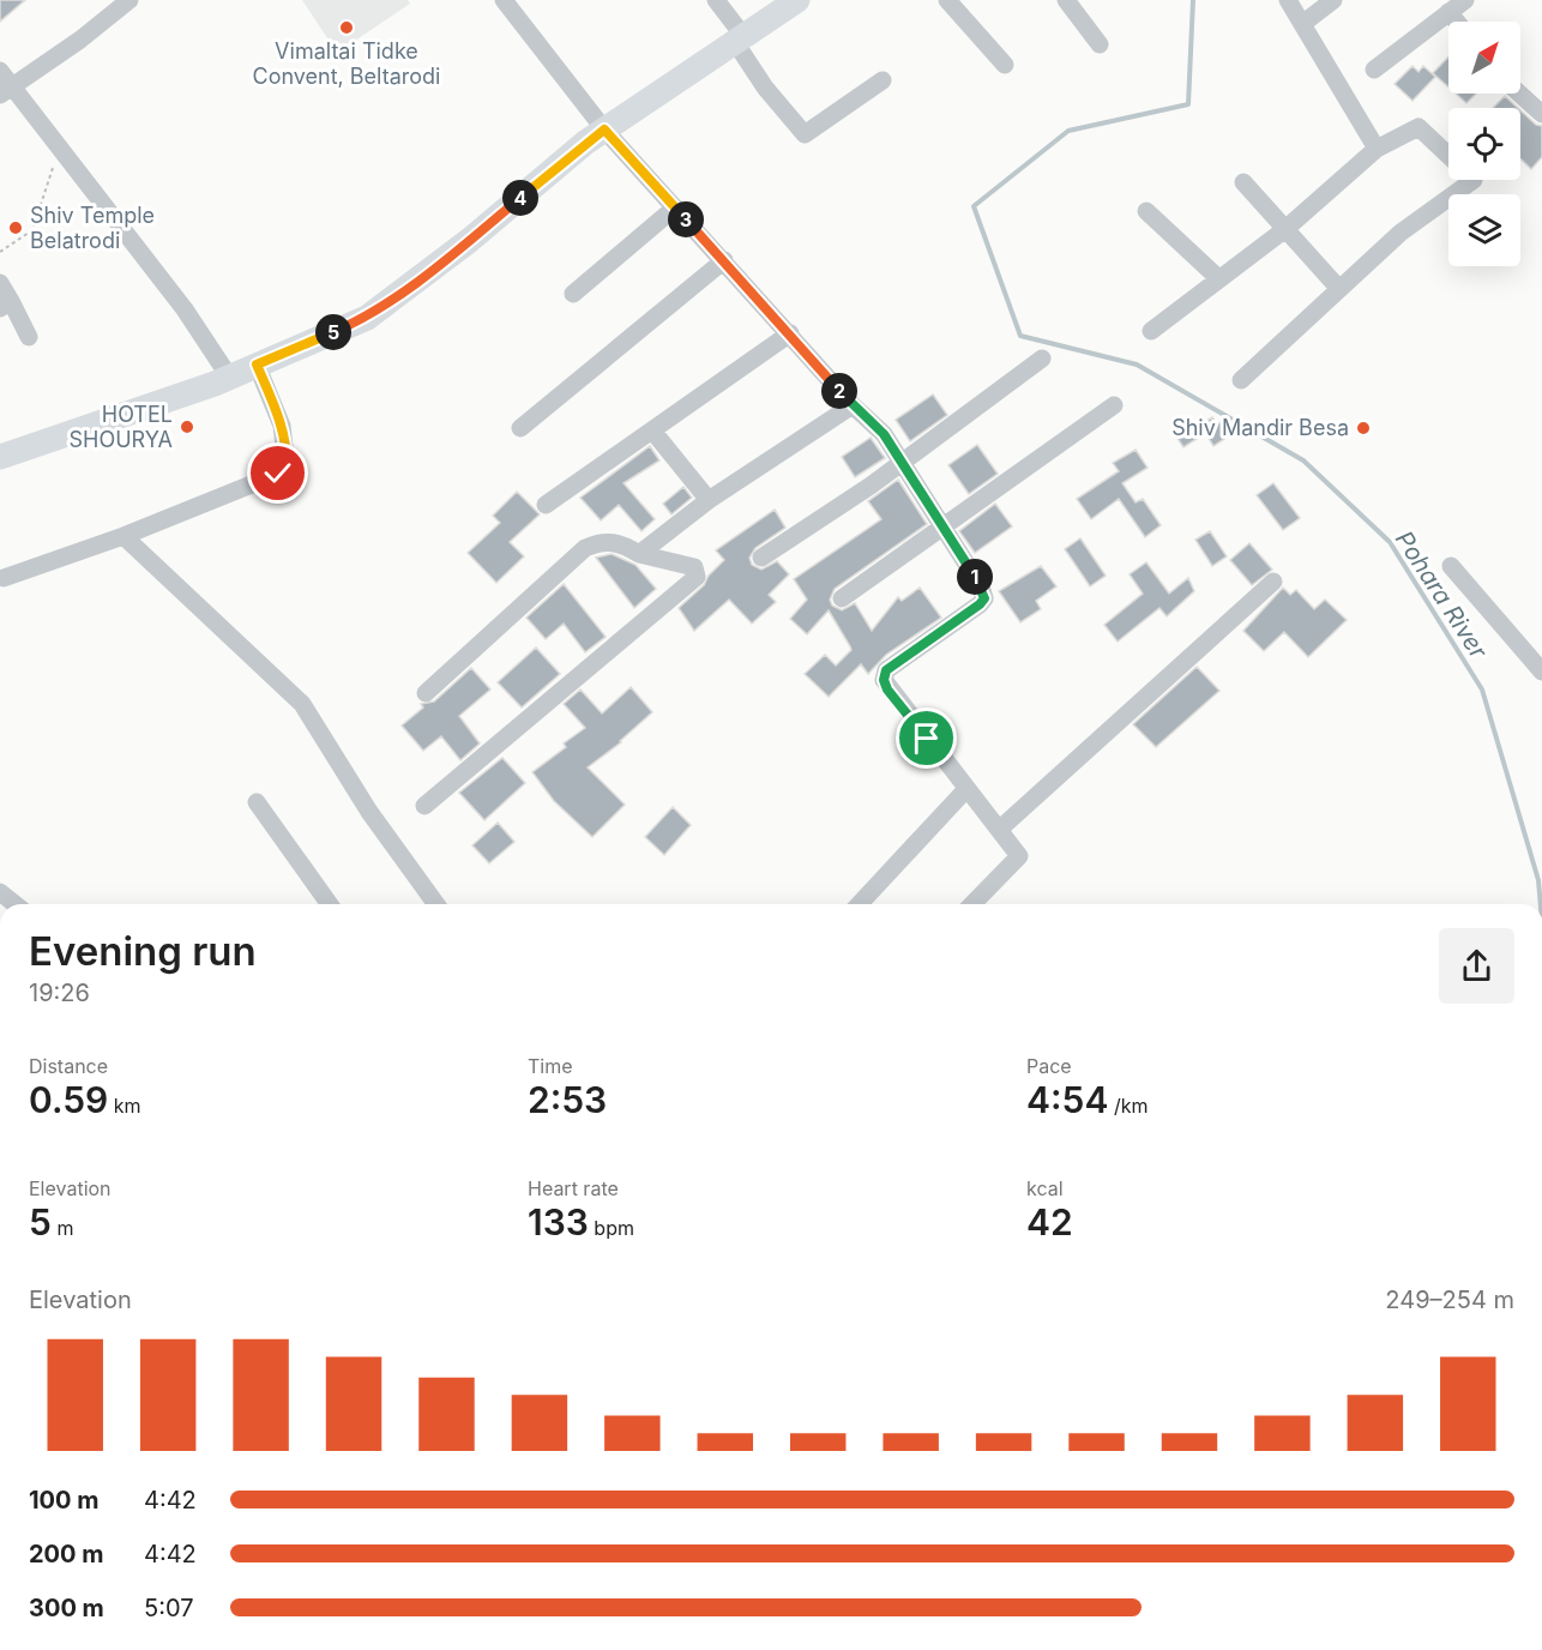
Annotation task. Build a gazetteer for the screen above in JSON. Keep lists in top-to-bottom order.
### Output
{
  "water": ["Pohara River"],
  "places": [
    "Vimaltai Tidke Convent, Beltarodi",
    "Shiv Temple Belatrodi",
    "HOTEL SHOURYA",
    "Shiv Mandir Besa"
  ],
  "north": "top right",
  "page": {
    "pins": [
      "4",
      "3",
      "5",
      "2",
      "1"
    ],
    "heading": ["Evening run", "19:26"],
    "stats": [
      ["Distance", "0.59 km"],
      ["Time", "2:53"],
      ["Pace", "4:54 /km"],
      ["Elevation", "5 m"],
      ["Heart rate", "133 bpm"],
      ["kcal", "42"]
    ],
    "chart": ["Elevation", "249–254 m"],
    "list": [
      {
        "name": "100 m",
        "note": "4:42"
      },
      {
        "name": "200 m",
        "note": "4:42"
      },
      {
        "name": "300 m",
        "note": "5:07"
      }
    ]
  }
}
